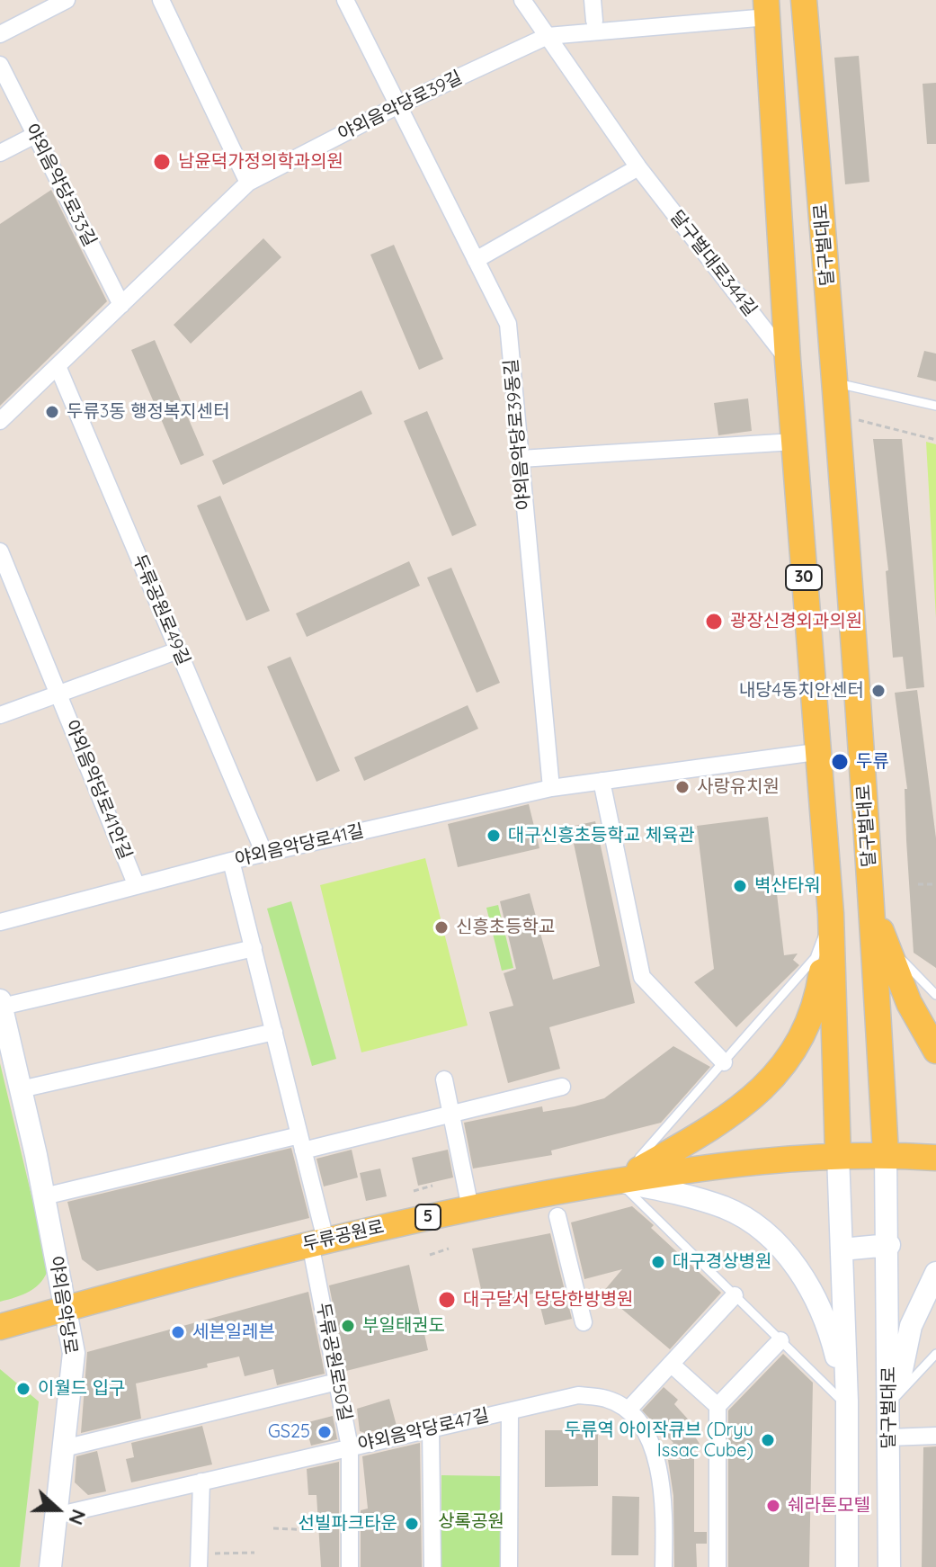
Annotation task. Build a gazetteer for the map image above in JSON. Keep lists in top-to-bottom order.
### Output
{
  "streets": {
    "main road": [
      "달구벌대로",
      "30",
      "5",
      "두류공원로",
      "야외음악당로"
    ],
    "street": [
      "야외음악당로39길",
      "야외음악당로33길",
      "달구벌대로344길",
      "야외음악당로39동길",
      "두류공원로49길",
      "야외음악당로41안길",
      "야외음악당로41길",
      "두류공원로50길",
      "야외음악당로47길"
    ]
  },
  "crossings": [
    ["야외음악당로39길", "야외음악당로33길"],
    ["야외음악당로39길", "달구벌대로344길"],
    ["야외음악당로39길", "야외음악당로39동길"],
    ["야외음악당로39길", "30"],
    ["야외음악당로39길", "두류공원로49길"],
    ["달구벌대로", "5"],
    ["달구벌대로", "두류공원로"],
    ["달구벌대로344길", "30"],
    ["야외음악당로39동길", "야외음악당로41길"],
    ["30", "야외음악당로41길"],
    ["30", "두류공원로"],
    ["두류공원로49길", "야외음악당로41길"],
    ["야외음악당로41안길", "야외음악당로41길"],
    ["5", "두류공원로"],
    ["두류공원로", "야외음악당로"],
    ["두류공원로", "두류공원로50길"],
    ["야외음악당로", "야외음악당로47길"],
    ["두류공원로50길", "야외음악당로47길"]
  ],
  "parks": ["상록공원"],
  "places": [
    "남윤덕가정의학과의원",
    "두류3동 행정복지센터",
    "광장신경외과의원",
    "내당4동치안센터",
    "두류",
    "사랑유치원",
    "대구신흥초등학교 체육관",
    "벽산타워",
    "신흥초등학교",
    "대구경상병원",
    "대구달서 당당한방병원",
    "부일태권도",
    "세븐일레븐",
    "이월드 입구",
    "GS25",
    "두류역 아이작큐브 (Dryu Issac Cube)",
    "쉐라톤모텔",
    "선빌파크타운"
  ],
  "north": "right"
}
